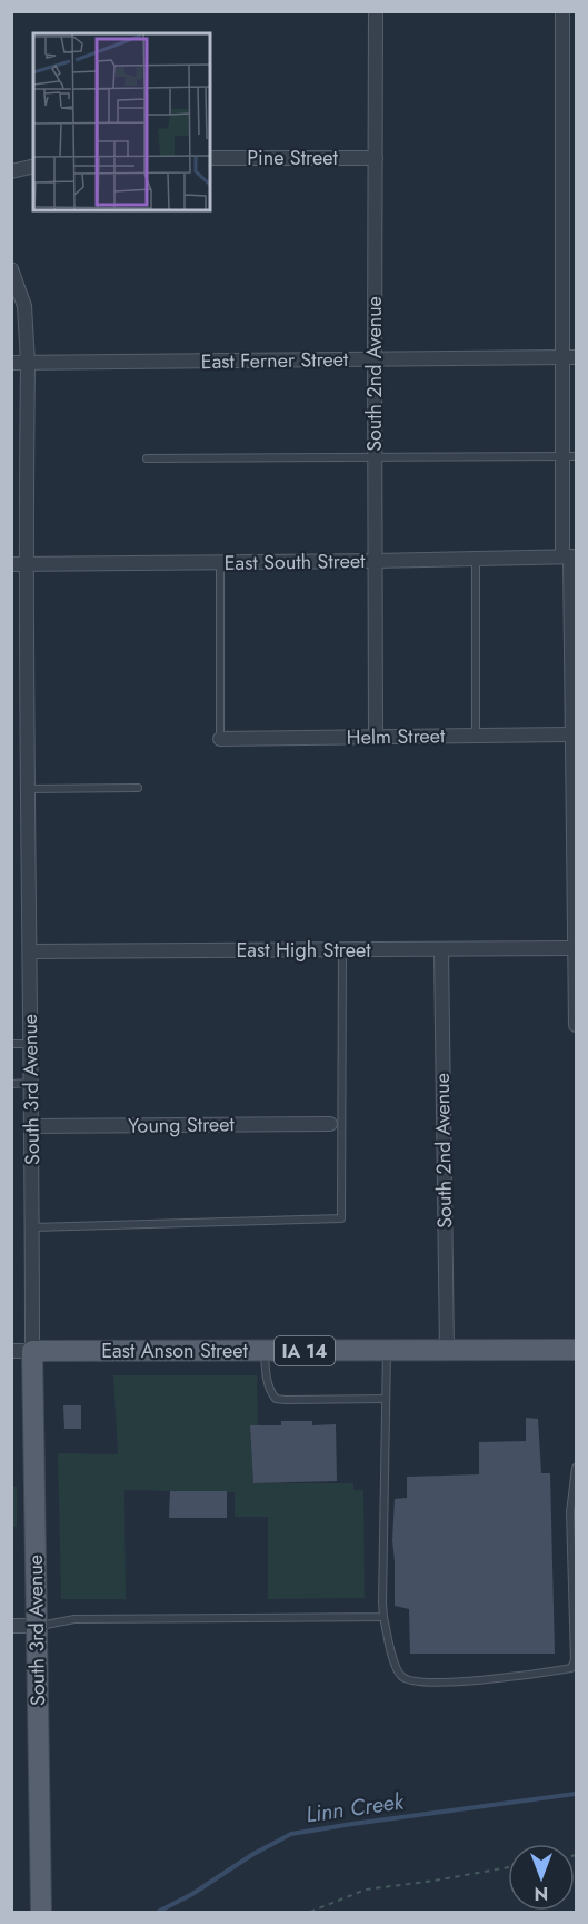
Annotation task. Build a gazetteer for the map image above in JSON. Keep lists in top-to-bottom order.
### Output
{
  "streets": {
    "main road": ["South 3rd Avenue", "East Anson Street", "IA 14"],
    "street": [
      "Pine Street",
      "East Ferner Street",
      "South 2nd Avenue",
      "East South Street",
      "Helm Street",
      "East High Street",
      "Young Street"
    ]
  },
  "crossings": [
    ["Pine Street", "South 2nd Avenue"],
    ["East Ferner Street", "South 2nd Avenue"],
    ["East Ferner Street", "South 3rd Avenue"],
    ["South 2nd Avenue", "East South Street"],
    ["South 2nd Avenue", "Helm Street"],
    ["South 2nd Avenue", "East High Street"],
    ["South 2nd Avenue", "East Anson Street"],
    ["East South Street", "South 3rd Avenue"],
    ["East High Street", "South 3rd Avenue"],
    ["South 3rd Avenue", "Young Street"],
    ["South 3rd Avenue", "East Anson Street"]
  ],
  "water": ["Linn Creek"],
  "north": "bottom"
}
